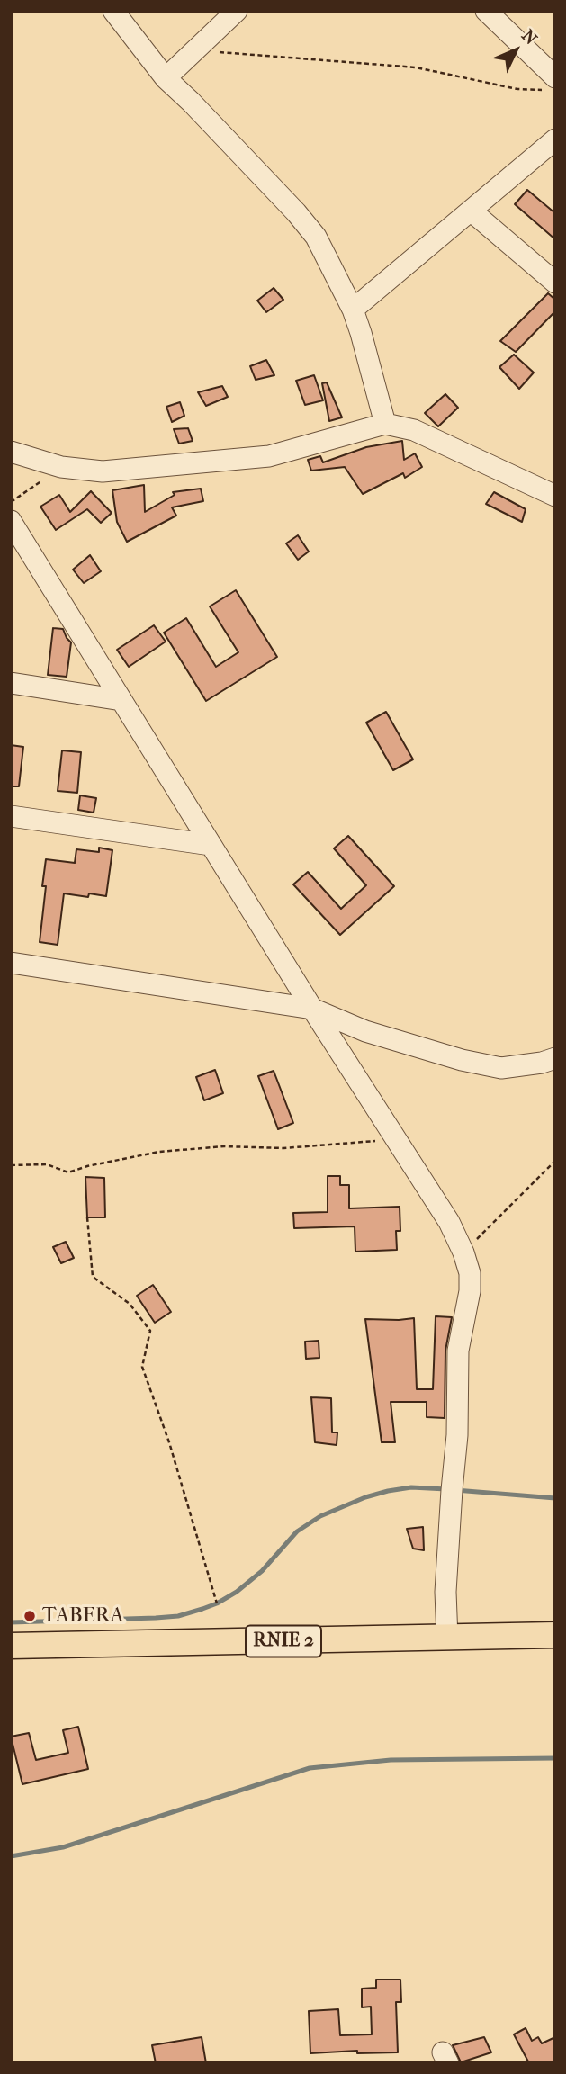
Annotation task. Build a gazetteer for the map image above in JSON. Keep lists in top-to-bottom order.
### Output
{
  "streets": {
    "main road": ["RNIE 2"]
  },
  "places": ["TABERA"],
  "north": "top right"
}
